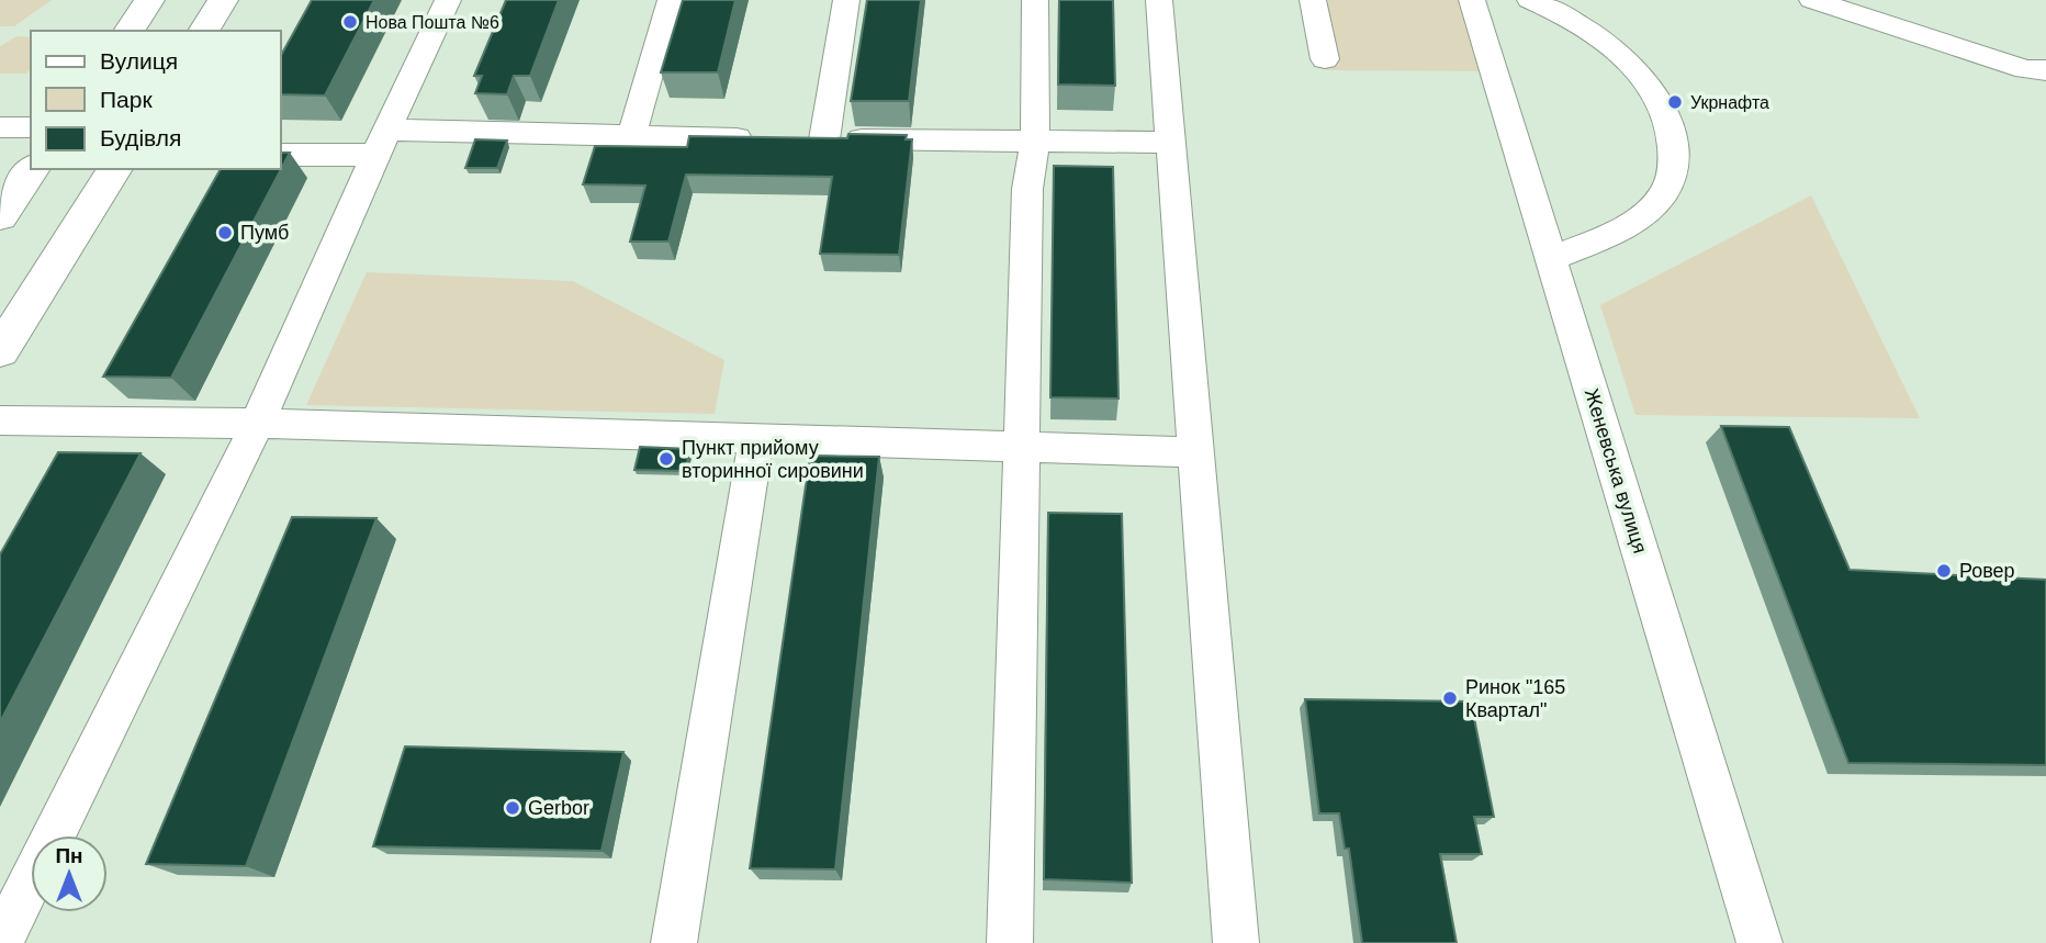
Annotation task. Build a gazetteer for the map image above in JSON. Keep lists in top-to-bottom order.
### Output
{
  "streets": {
    "street": ["Женевська вулиця"]
  },
  "places": [
    "Нова Пошта №6",
    "Укрнафта",
    "Пумб",
    "Пункт прийому вторинної сировини",
    "Ровер",
    "Ринок \"165 Квартал\"",
    "Gerbor"
  ],
  "legend": ["Вулиця", "Парк", "Будівля"],
  "north": "top"
}
